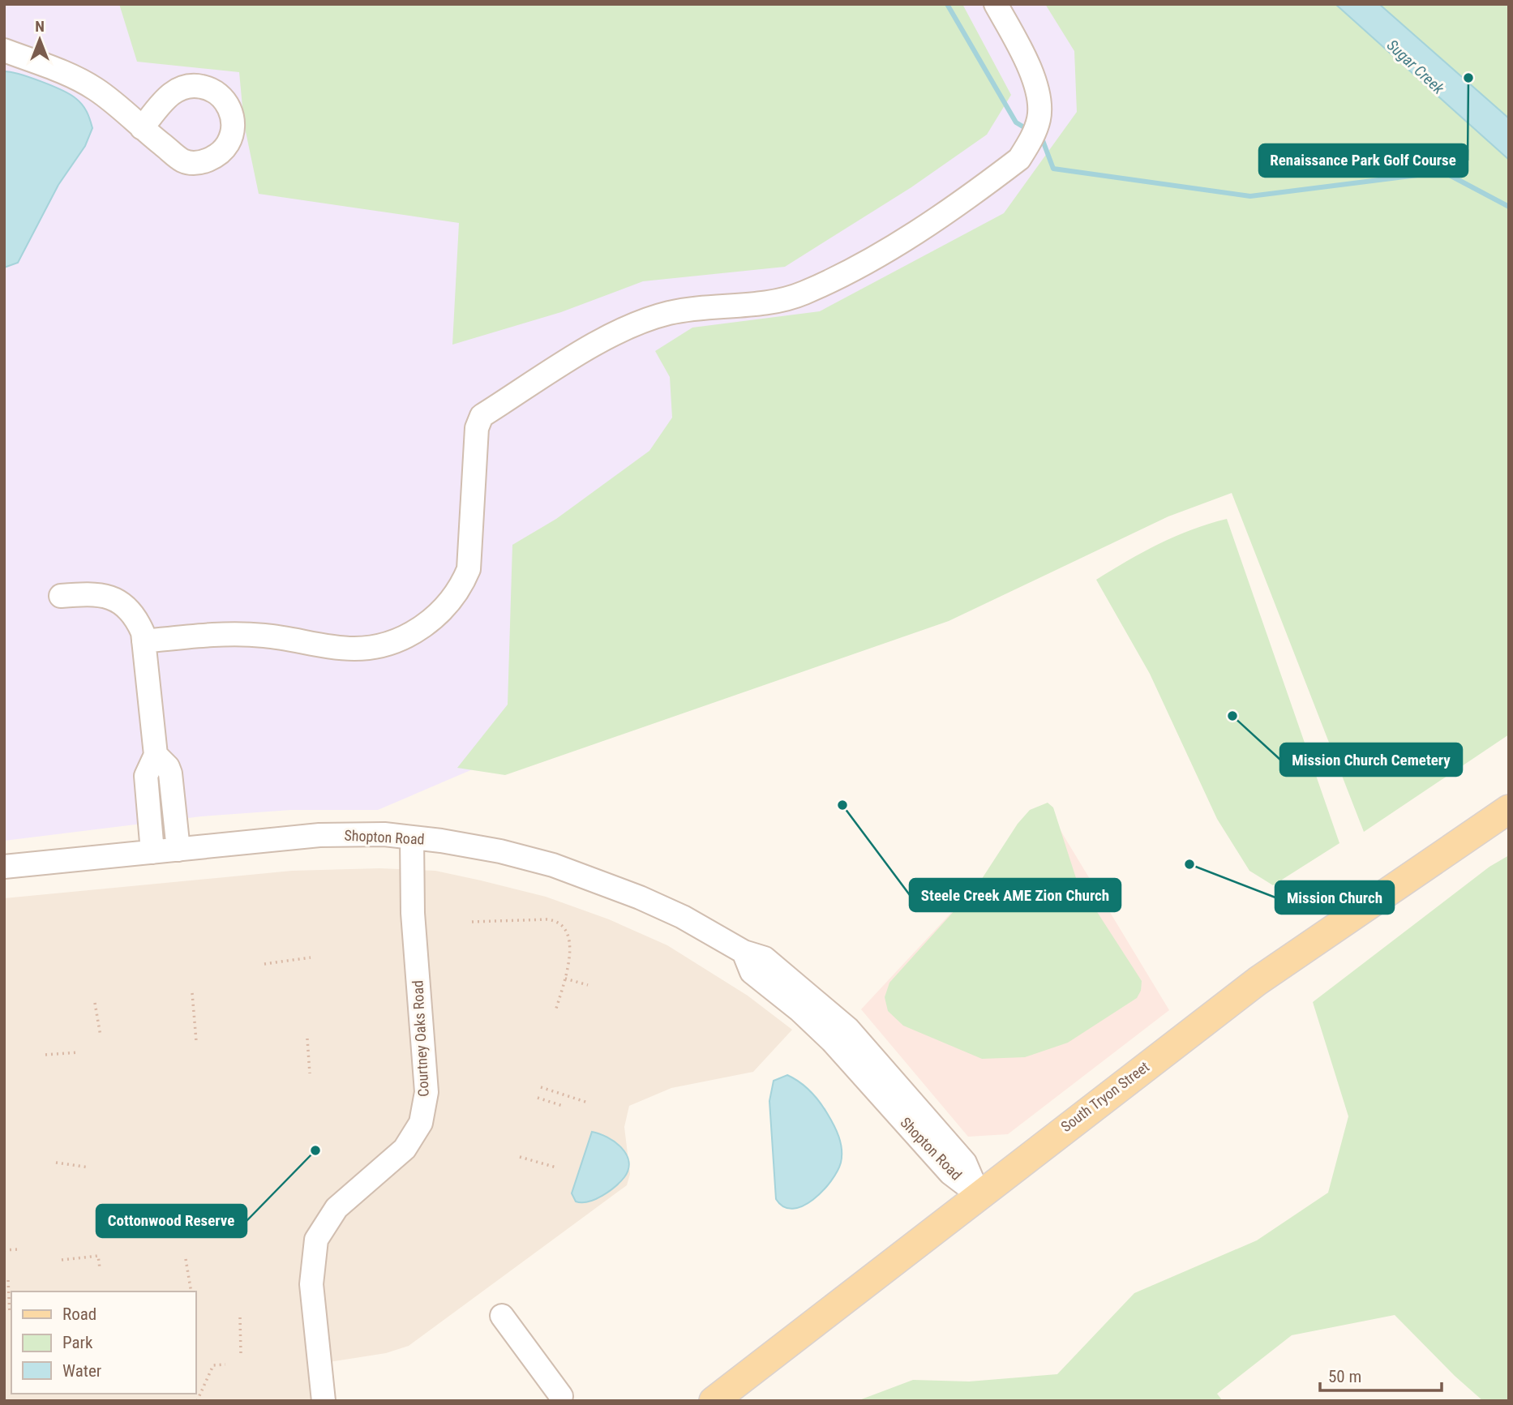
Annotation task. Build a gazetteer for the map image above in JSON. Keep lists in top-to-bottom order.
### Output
{
  "streets": {
    "main road": ["South Tryon Street"],
    "street": ["Shopton Road", "Courtney Oaks Road"]
  },
  "crossings": [
    ["Shopton Road", "Courtney Oaks Road"],
    ["Shopton Road", "South Tryon Street"]
  ],
  "water": ["Sugar Creek"],
  "places": [
    "Renaissance Park Golf Course",
    "Mission Church Cemetery",
    "Steele Creek AME Zion Church",
    "Mission Church",
    "Cottonwood Reserve"
  ],
  "legend": ["Road", "Park", "Water"],
  "scale_bar": "50 m",
  "north": "top"
}
